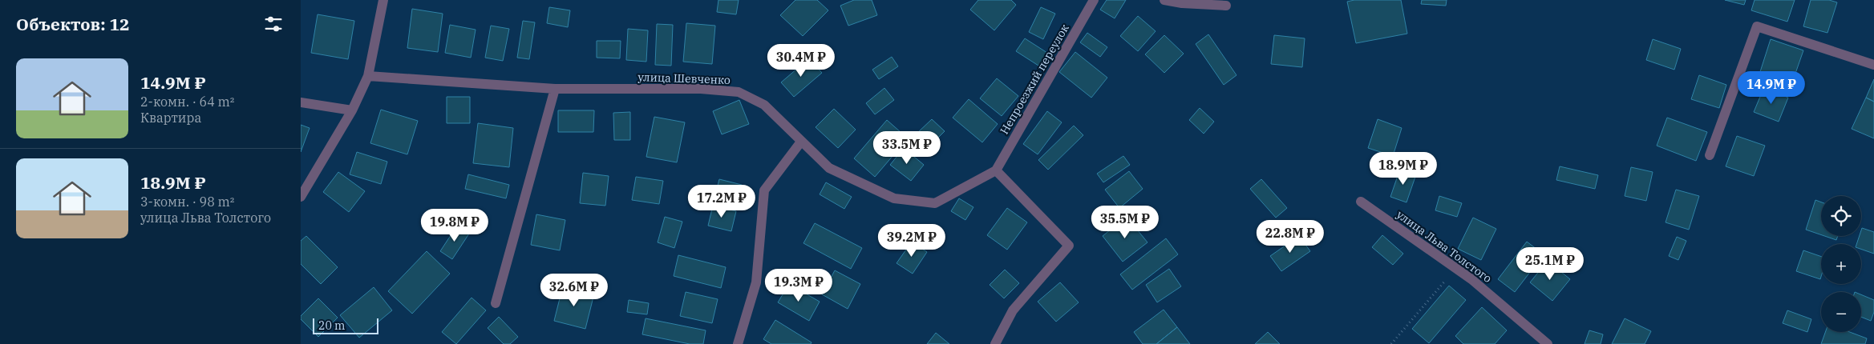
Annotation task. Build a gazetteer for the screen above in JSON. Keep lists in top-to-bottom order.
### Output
{
  "streets": {
    "street": ["улица Шевченко", "Непроезжий переулок", "улица Льва Толстого"]
  },
  "crossings": [
    ["улица Шевченко", "Непроезжий переулок"]
  ],
  "scale_bar": "20 m",
  "page": {
    "heading": "Объектов: 12",
    "price": [
      "30.4M ₽",
      "14.9M ₽",
      "33.5M ₽",
      "18.9M ₽",
      "17.2M ₽",
      "35.5M ₽",
      "19.8M ₽",
      "22.8M ₽",
      "39.2M ₽",
      "25.1M ₽",
      "19.3M ₽",
      "32.6M ₽"
    ],
    "list": [
      {
        "name": "14.9M ₽",
        "note": "2-комн. · 64 m² · Квартира"
      },
      {
        "name": "18.9M ₽",
        "note": "3-комн. · 98 m² · улица Льва Толстого"
      }
    ],
    "map_buttons": ["+", "−"],
    "scale": "20 m"
  }
}
